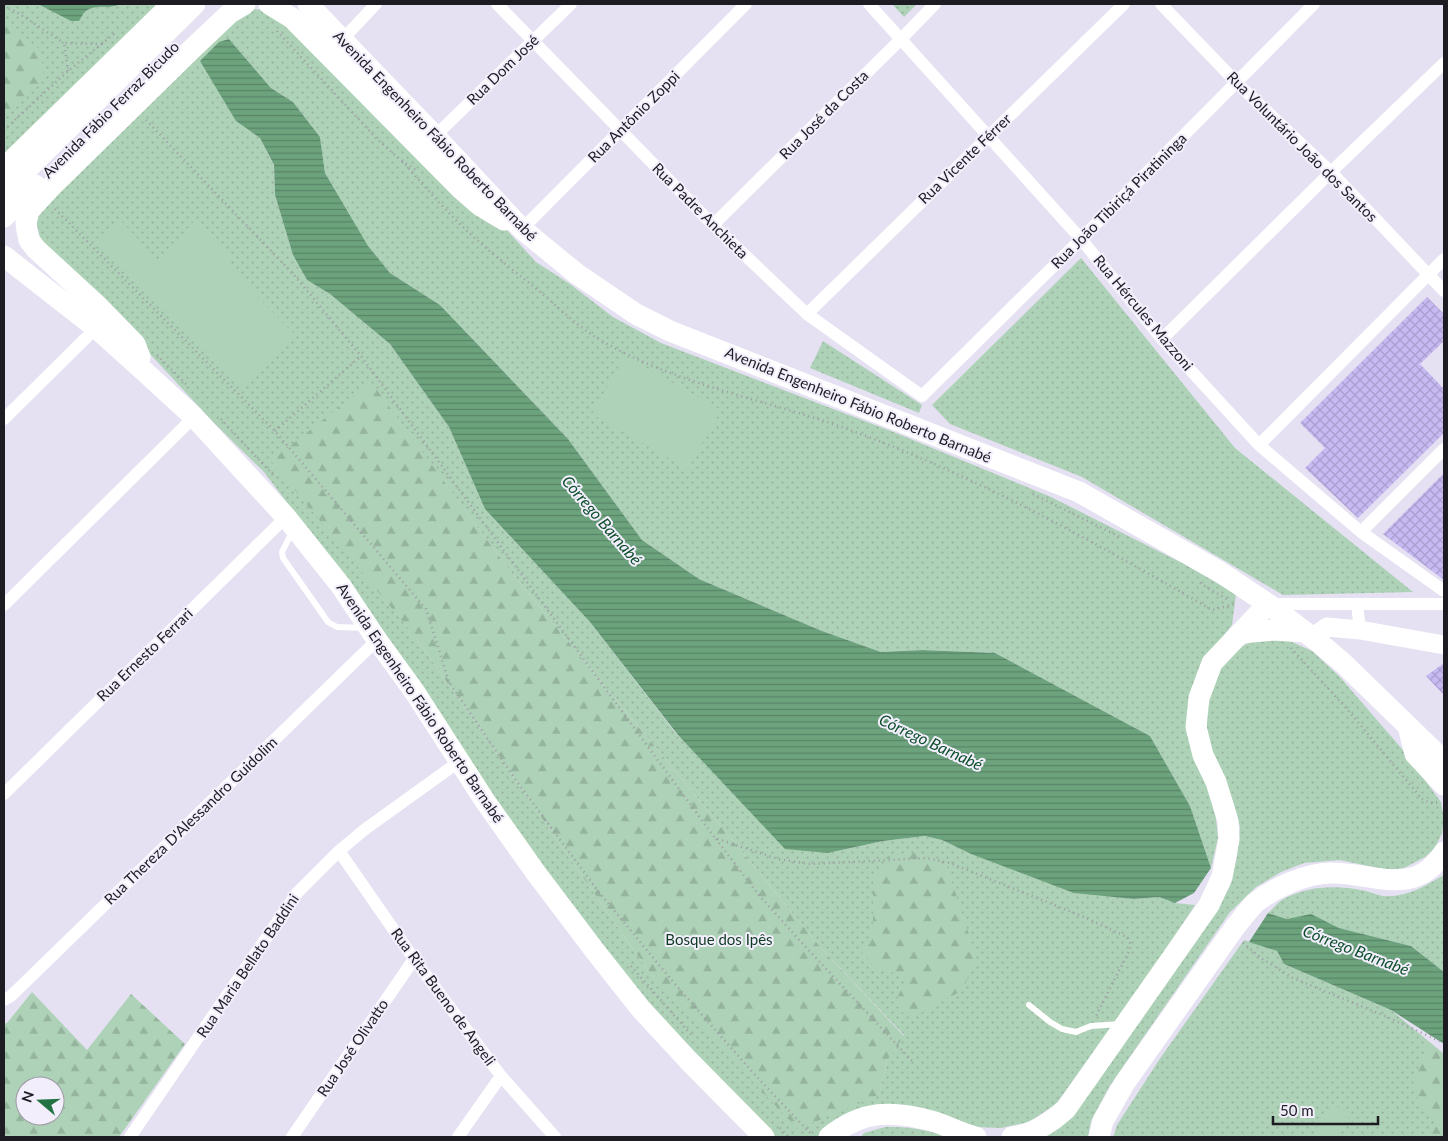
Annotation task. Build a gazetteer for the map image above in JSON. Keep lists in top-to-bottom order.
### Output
{
  "streets": {
    "main road": ["Avenida Fábio Ferraz Bicudo", "Avenida Engenheiro Fábio Roberto Barnabé"],
    "street": [
      "Rua Dom José",
      "Rua José da Costa",
      "Rua Antônio Zoppi",
      "Rua Voluntário João dos Santos",
      "Rua Vicente Férrer",
      "Rua João Tibiriçá Piratininga",
      "Rua Padre Anchieta",
      "Rua Hércules Mazzoni",
      "Rua Ernesto Ferrari",
      "Rua Thereza D'Alessandro Guidolim",
      "Rua Maria Bellato Baddini",
      "Rua Rita Bueno de Angeli",
      "Rua José Olivatto"
    ]
  },
  "crossings": [
    ["Rua Dom José", "Avenida Engenheiro Fábio Roberto Barnabé"],
    ["Rua Dom José", "Rua Padre Anchieta"],
    ["Rua José da Costa", "Rua Padre Anchieta"],
    ["Rua José da Costa", "Rua Hércules Mazzoni"],
    ["Rua Antônio Zoppi", "Avenida Engenheiro Fábio Roberto Barnabé"],
    ["Rua Antônio Zoppi", "Rua Padre Anchieta"],
    ["Avenida Engenheiro Fábio Roberto Barnabé", "Rua Ernesto Ferrari"],
    ["Avenida Engenheiro Fábio Roberto Barnabé", "Rua Thereza D'Alessandro Guidolim"],
    ["Avenida Engenheiro Fábio Roberto Barnabé", "Rua Maria Bellato Baddini"],
    ["Rua Voluntário João dos Santos", "Rua João Tibiriçá Piratininga"],
    ["Rua Vicente Férrer", "Rua Padre Anchieta"],
    ["Rua Vicente Férrer", "Rua Hércules Mazzoni"],
    ["Rua João Tibiriçá Piratininga", "Rua Padre Anchieta"],
    ["Rua João Tibiriçá Piratininga", "Rua Hércules Mazzoni"],
    ["Rua Maria Bellato Baddini", "Rua Rita Bueno de Angeli"],
    ["Rua Rita Bueno de Angeli", "Rua José Olivatto"]
  ],
  "water": ["Córrego Barnabé"],
  "parks": ["Bosque dos Ipês"],
  "scale_bar": "50 m",
  "north": "left"
}
